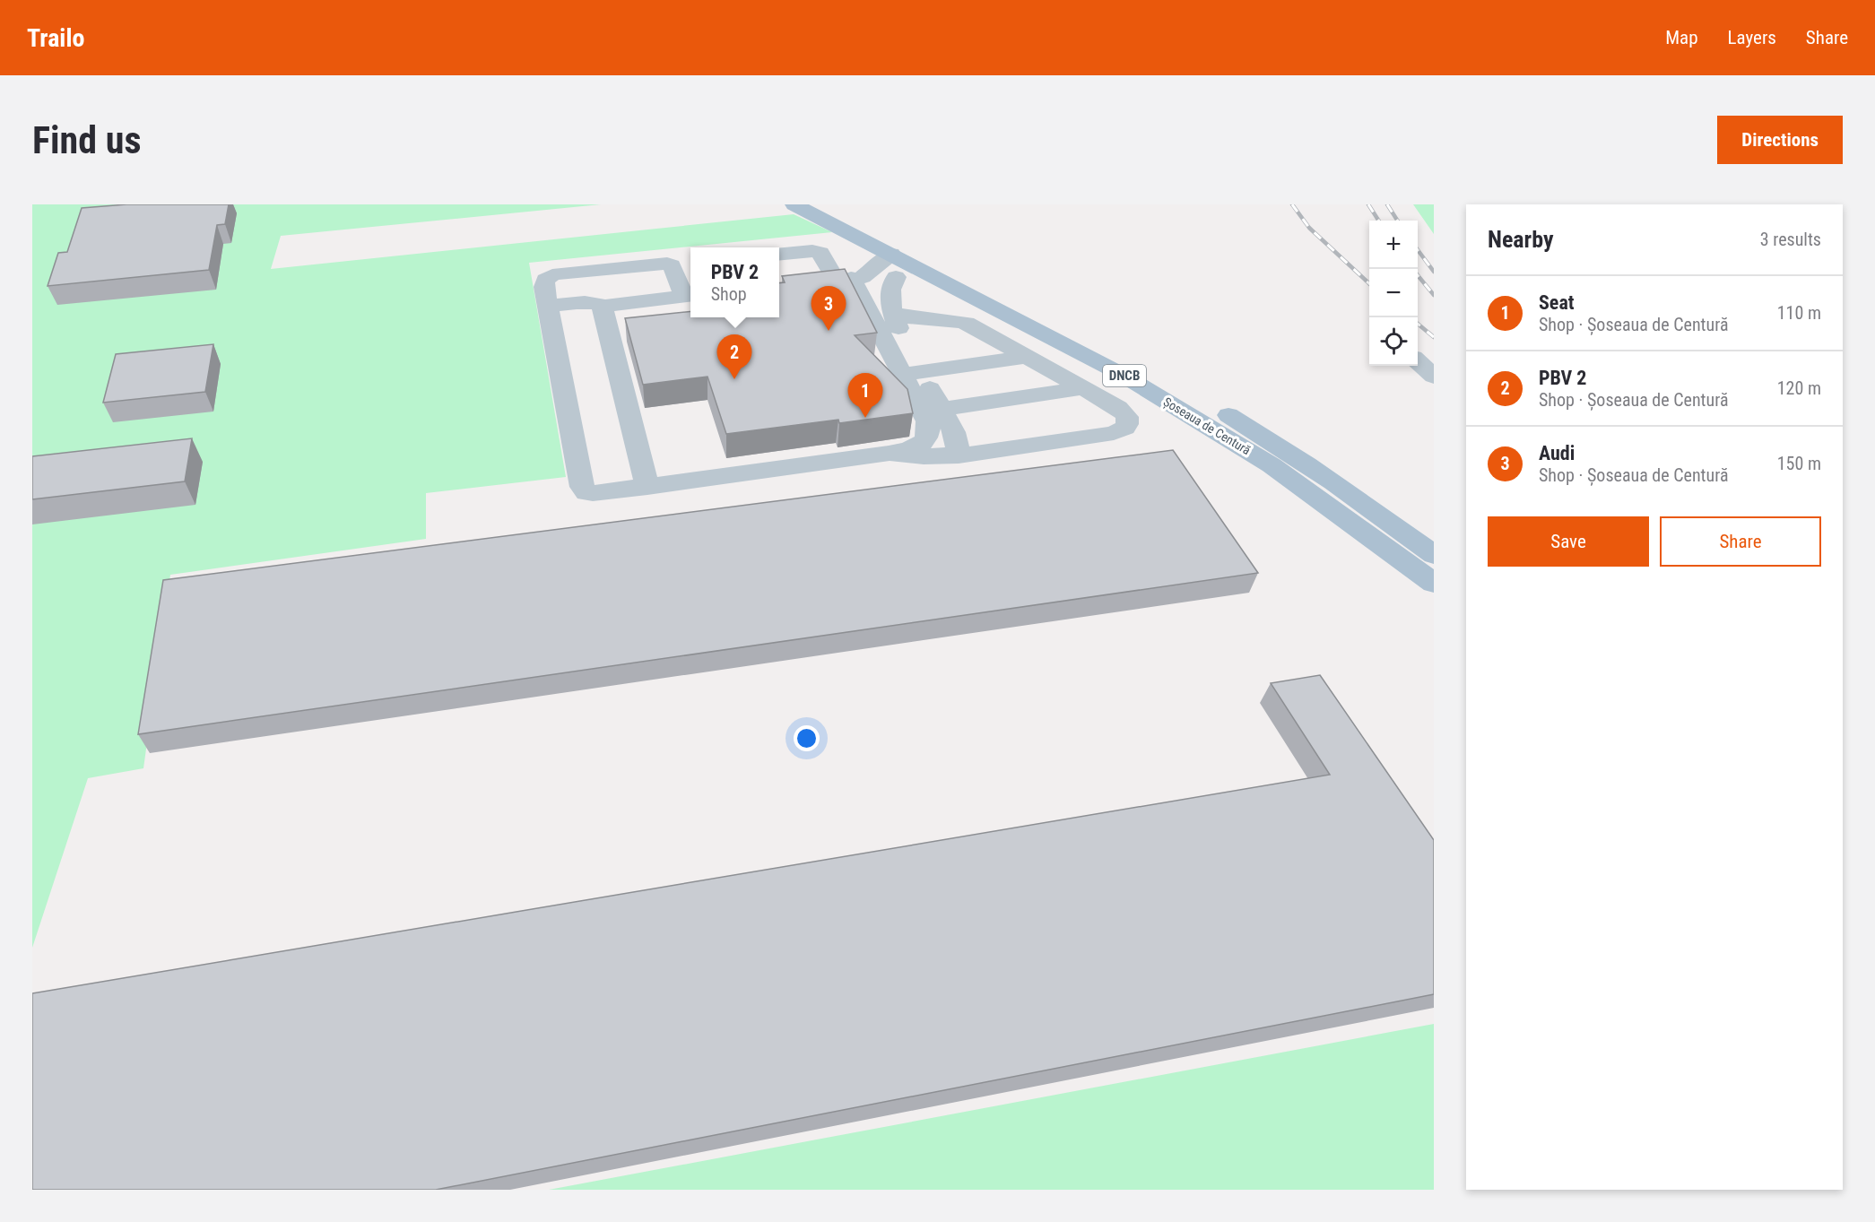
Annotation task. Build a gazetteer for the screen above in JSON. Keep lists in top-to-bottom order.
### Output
{
  "streets": {
    "main road": ["DNCB", "Șoseaua de Centură"]
  },
  "page": {
    "header": "Trailo",
    "nav": ["Map", "Layers", "Share"],
    "buttons": [
      "Directions",
      ["Save", "Share"]
    ],
    "title": "Find us",
    "heading": ["Nearby", "3 results"],
    "map_buttons": ["+", "−"],
    "popup": ["PBV 2", "Shop"],
    "list": [
      {
        "mark": "1",
        "name": "Seat",
        "note": "Shop · Șoseaua de Centură",
        "value": "110 m"
      },
      {
        "mark": "2",
        "name": "PBV 2",
        "note": "Shop · Șoseaua de Centură",
        "value": "120 m"
      },
      {
        "mark": "3",
        "name": "Audi",
        "note": "Shop · Șoseaua de Centură",
        "value": "150 m"
      }
    ],
    "pins": ["3", "2", "1"]
  }
}
